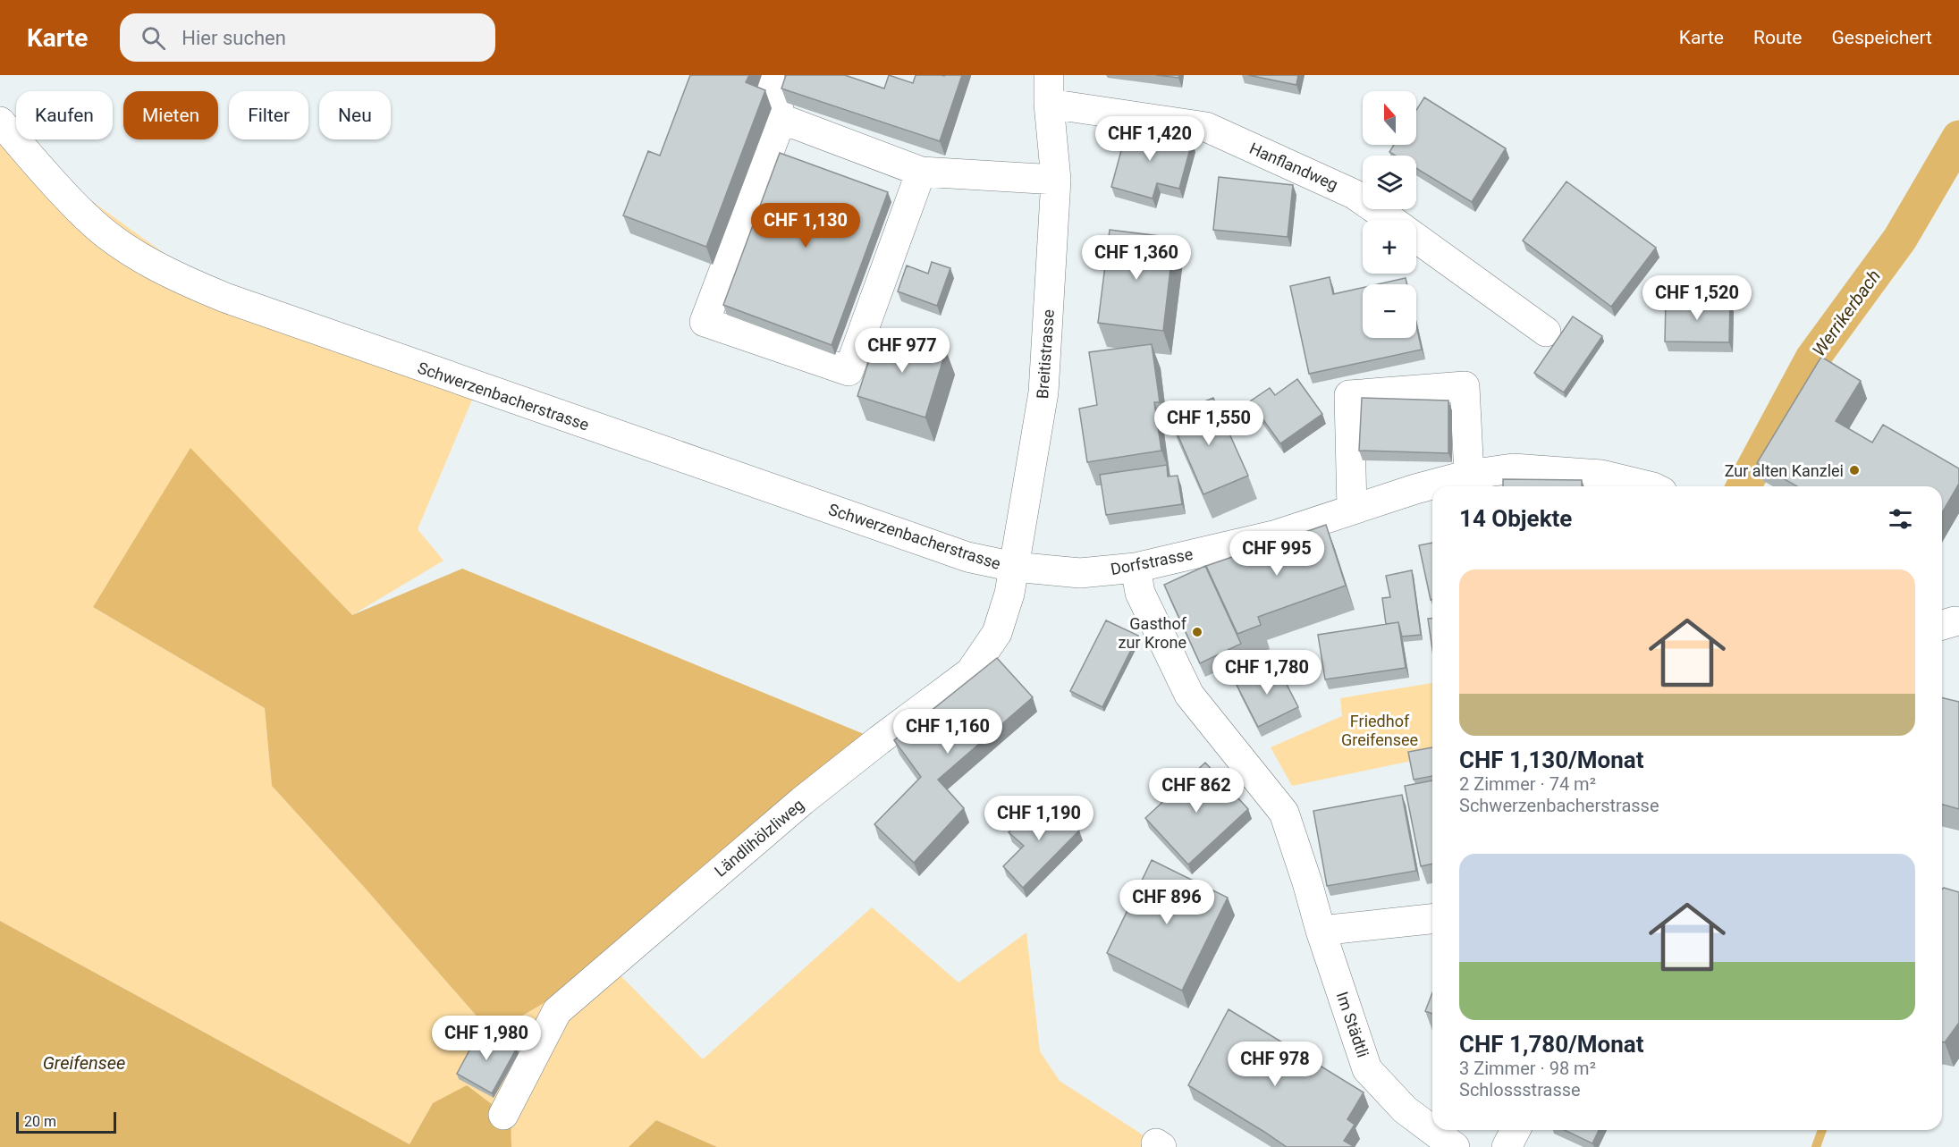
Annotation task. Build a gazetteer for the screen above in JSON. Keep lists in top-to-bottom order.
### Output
{
  "streets": {
    "street": [
      "Hanflandweg",
      "Breitistrasse",
      "Schwerzenbacherstrasse",
      "Dorfstrasse",
      "Ländlihölzliweg",
      "Im Städtli"
    ]
  },
  "crossings": [
    ["Hanflandweg", "Breitistrasse"],
    ["Breitistrasse", "Schwerzenbacherstrasse"],
    ["Breitistrasse", "Dorfstrasse"],
    ["Breitistrasse", "Ländlihölzliweg"],
    ["Schwerzenbacherstrasse", "Dorfstrasse"],
    ["Schwerzenbacherstrasse", "Ländlihölzliweg"],
    ["Dorfstrasse", "Ländlihölzliweg"],
    ["Dorfstrasse", "Im Städtli"]
  ],
  "water": ["Werrikerbach", "Greifensee"],
  "parks": ["Friedhof Greifensee"],
  "places": ["Zur alten Kanzlei", "Gasthof zur Krone"],
  "scale_bar": "20 m",
  "north": "top",
  "page": {
    "header": "Karte",
    "search": "Hier suchen",
    "nav": ["Karte", "Route", "Gespeichert"],
    "map_buttons": ["+", "−"],
    "chip": [
      "Kaufen",
      "Mieten",
      "Filter",
      "Neu"
    ],
    "price": [
      "CHF 1,420",
      "CHF 1,130",
      "CHF 1,360",
      "CHF 1,520",
      "CHF 977",
      "CHF 1,550",
      "CHF 995",
      "CHF 1,780",
      "CHF 1,160",
      "CHF 862",
      "CHF 1,190",
      "CHF 896",
      "CHF 1,980",
      "CHF 978"
    ],
    "heading": "14 Objekte",
    "list": [
      {
        "name": "CHF 1,130/Monat",
        "note": "2 Zimmer · 74 m² · Schwerzenbacherstrasse"
      },
      {
        "name": "CHF 1,780/Monat",
        "note": "3 Zimmer · 98 m² · Schlossstrasse"
      }
    ],
    "scale": "20 m"
  }
}
